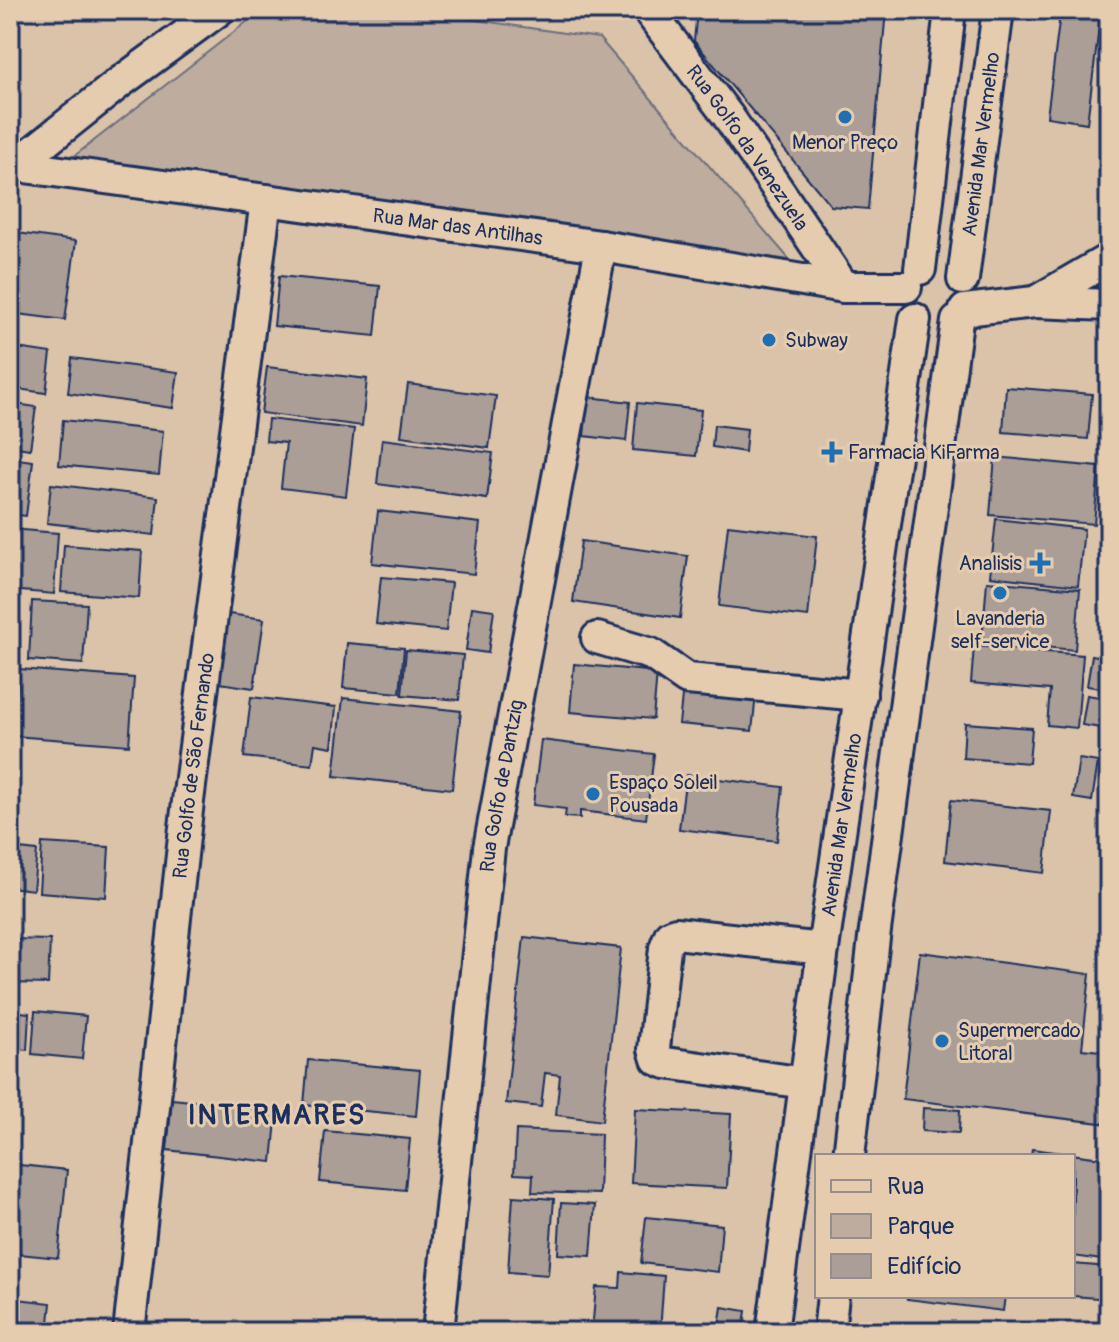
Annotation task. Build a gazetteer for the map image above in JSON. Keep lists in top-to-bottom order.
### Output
{
  "streets": {
    "street": [
      "Avenida Mar Vermelho",
      "Rua Golfo da Venezuela",
      "Rua Mar das Antilhas",
      "Rua Golfo de São Fernando",
      "Rua Golfo de Dantzig"
    ]
  },
  "crossings": [
    ["Avenida Mar Vermelho", "Rua Mar das Antilhas"],
    ["Rua Golfo da Venezuela", "Rua Mar das Antilhas"],
    ["Rua Mar das Antilhas", "Rua Golfo de São Fernando"],
    ["Rua Mar das Antilhas", "Rua Golfo de Dantzig"]
  ],
  "districts": ["INTERMARES"],
  "places": {
    "other": [
      "Menor Preço",
      "Subway",
      "Lavanderia self-service",
      "Espaço Soleil Pousada",
      "Supermercado Litoral"
    ],
    "health": ["Farmacia KiFarma", "Analisis"]
  },
  "legend": ["Rua", "Parque", "Edifício"]
}
